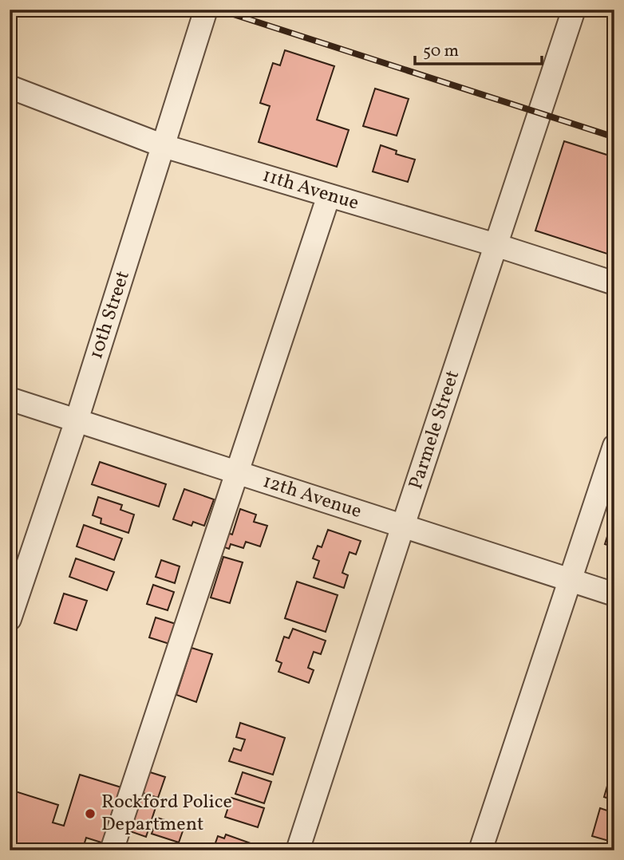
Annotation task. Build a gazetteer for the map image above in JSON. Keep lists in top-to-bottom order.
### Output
{
  "streets": {
    "street": [
      "11th Avenue",
      "10th Street",
      "Parmele Street",
      "12th Avenue"
    ]
  },
  "crossings": [
    ["11th Avenue", "10th Street"],
    ["11th Avenue", "Parmele Street"],
    ["10th Street", "12th Avenue"],
    ["Parmele Street", "12th Avenue"]
  ],
  "places": ["Rockford Police Department"],
  "scale_bar": "50 m"
}
